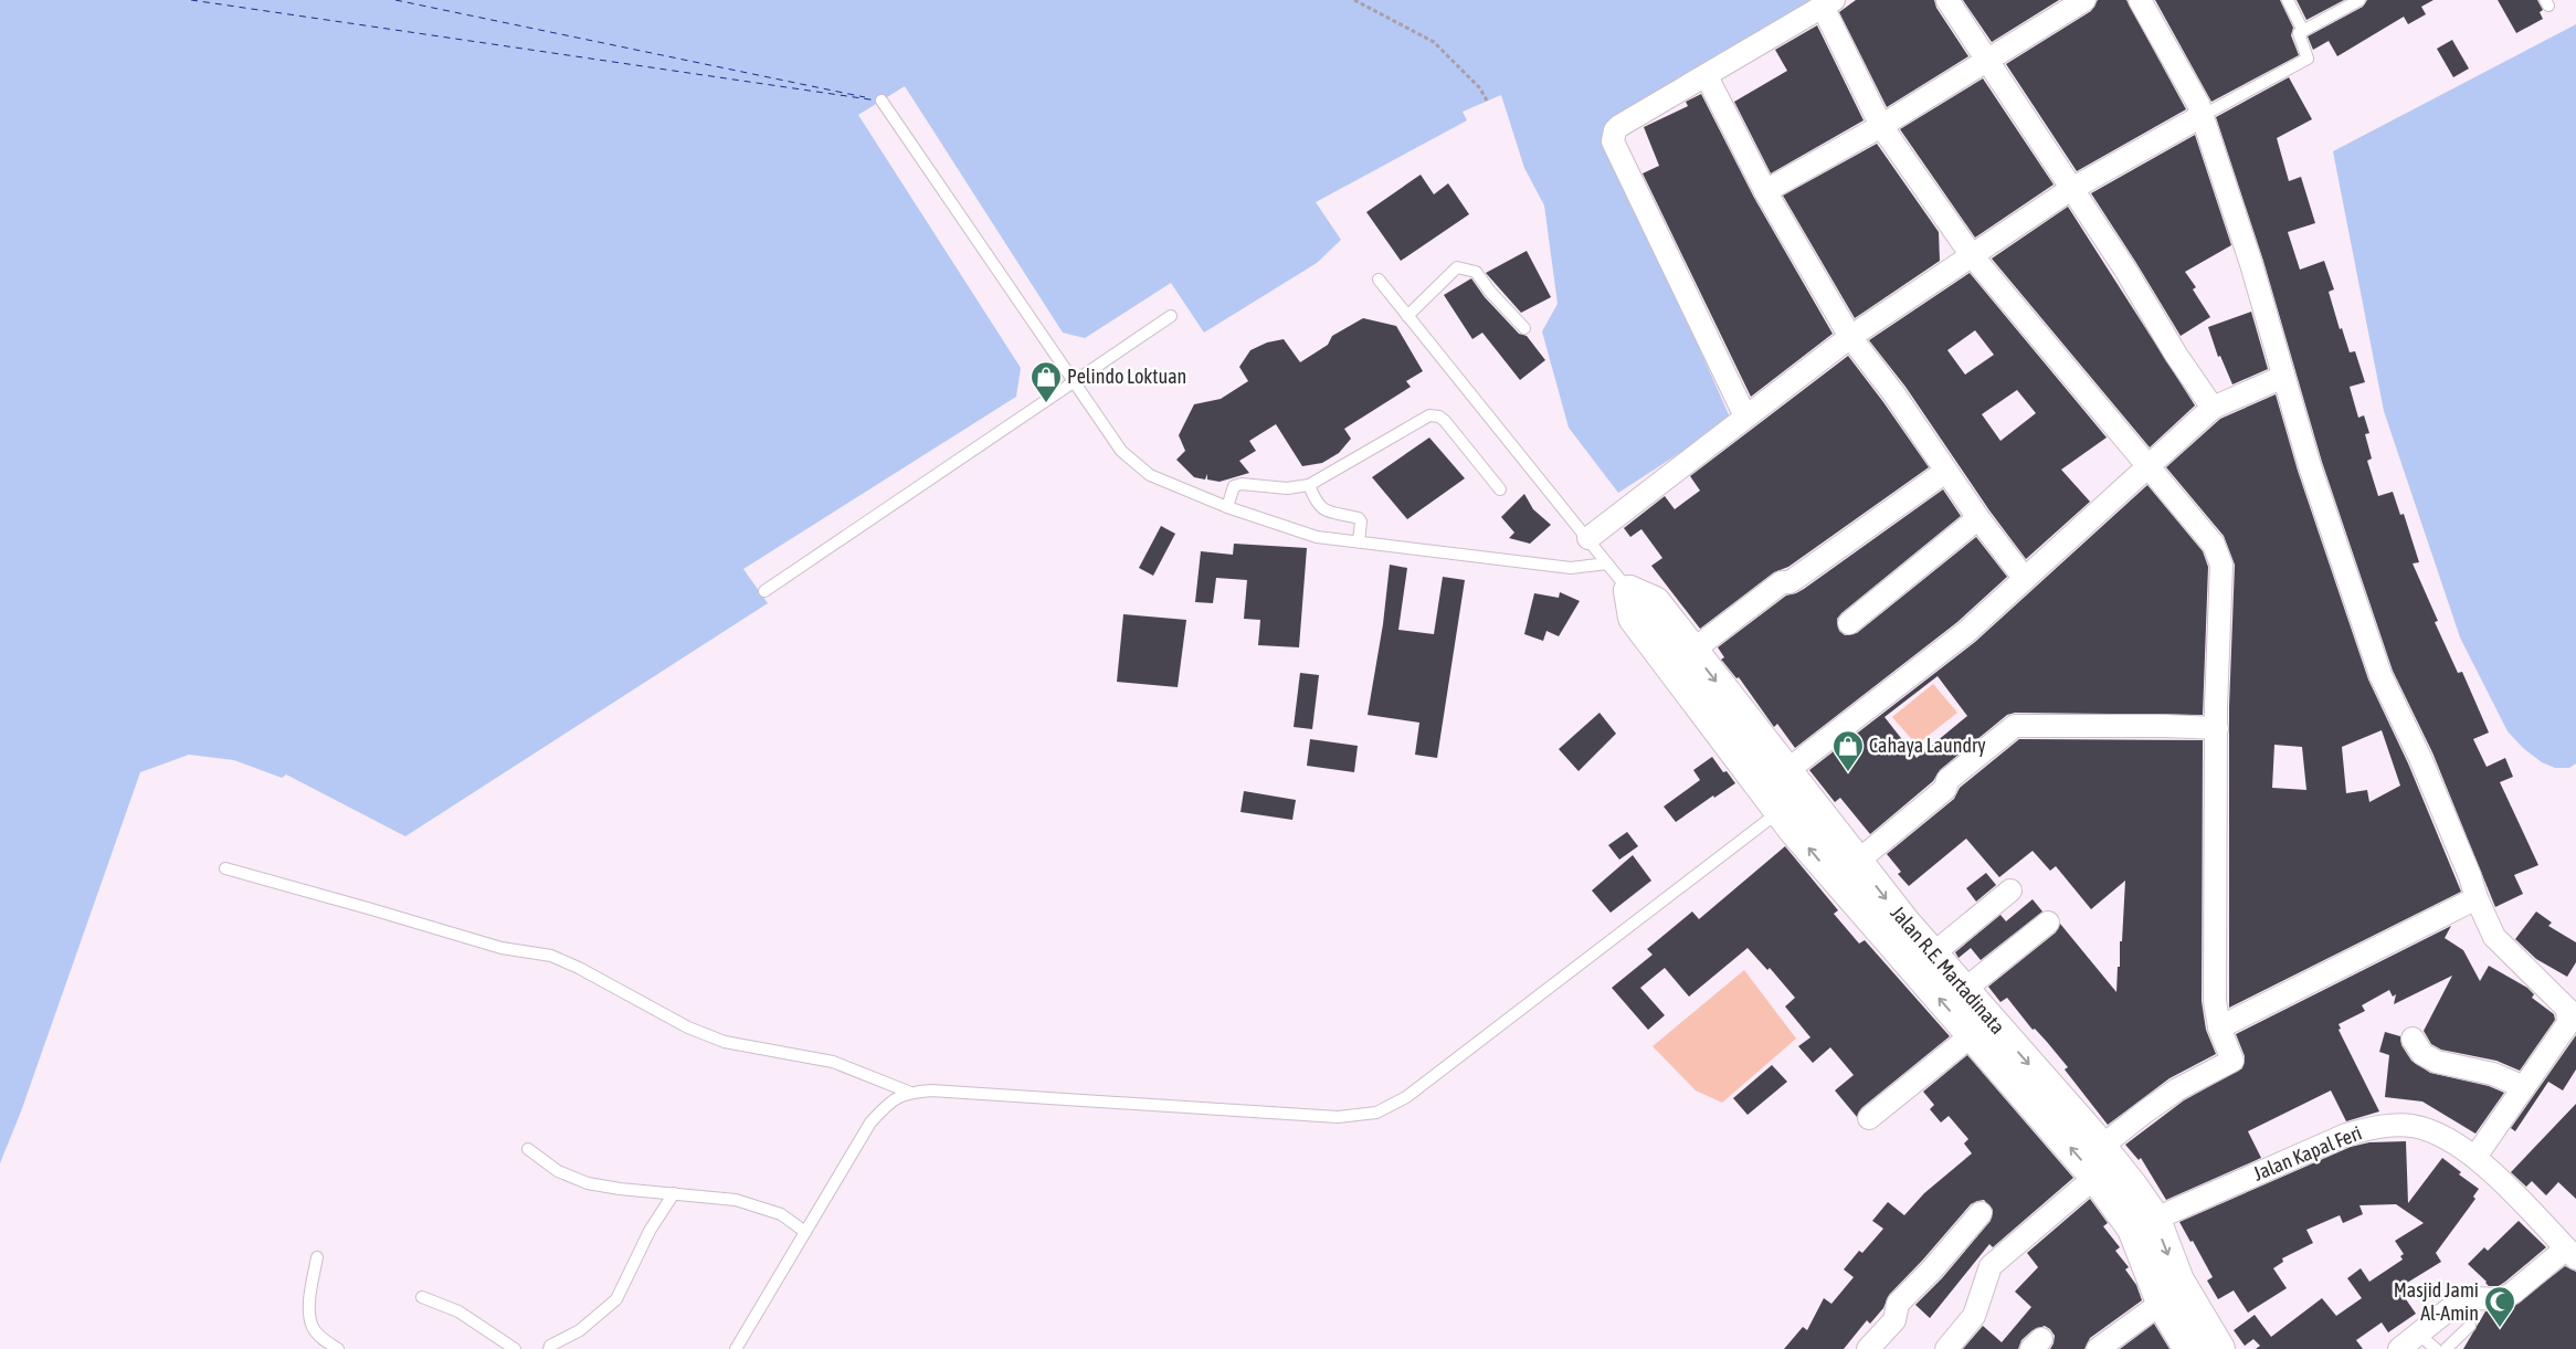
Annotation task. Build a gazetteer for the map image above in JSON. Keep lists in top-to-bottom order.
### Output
{
  "streets": {
    "street": ["Jalan R.E. Martadinata", "Jalan Kapal Feri"]
  },
  "crossings": [
    ["Jalan R.E. Martadinata", "Jalan Kapal Feri"]
  ],
  "places": {
    "shop": ["Pelindo Loktuan", "Cahaya Laundry"],
    "mosque": ["Masjid Jami Al-Amin"]
  }
}
